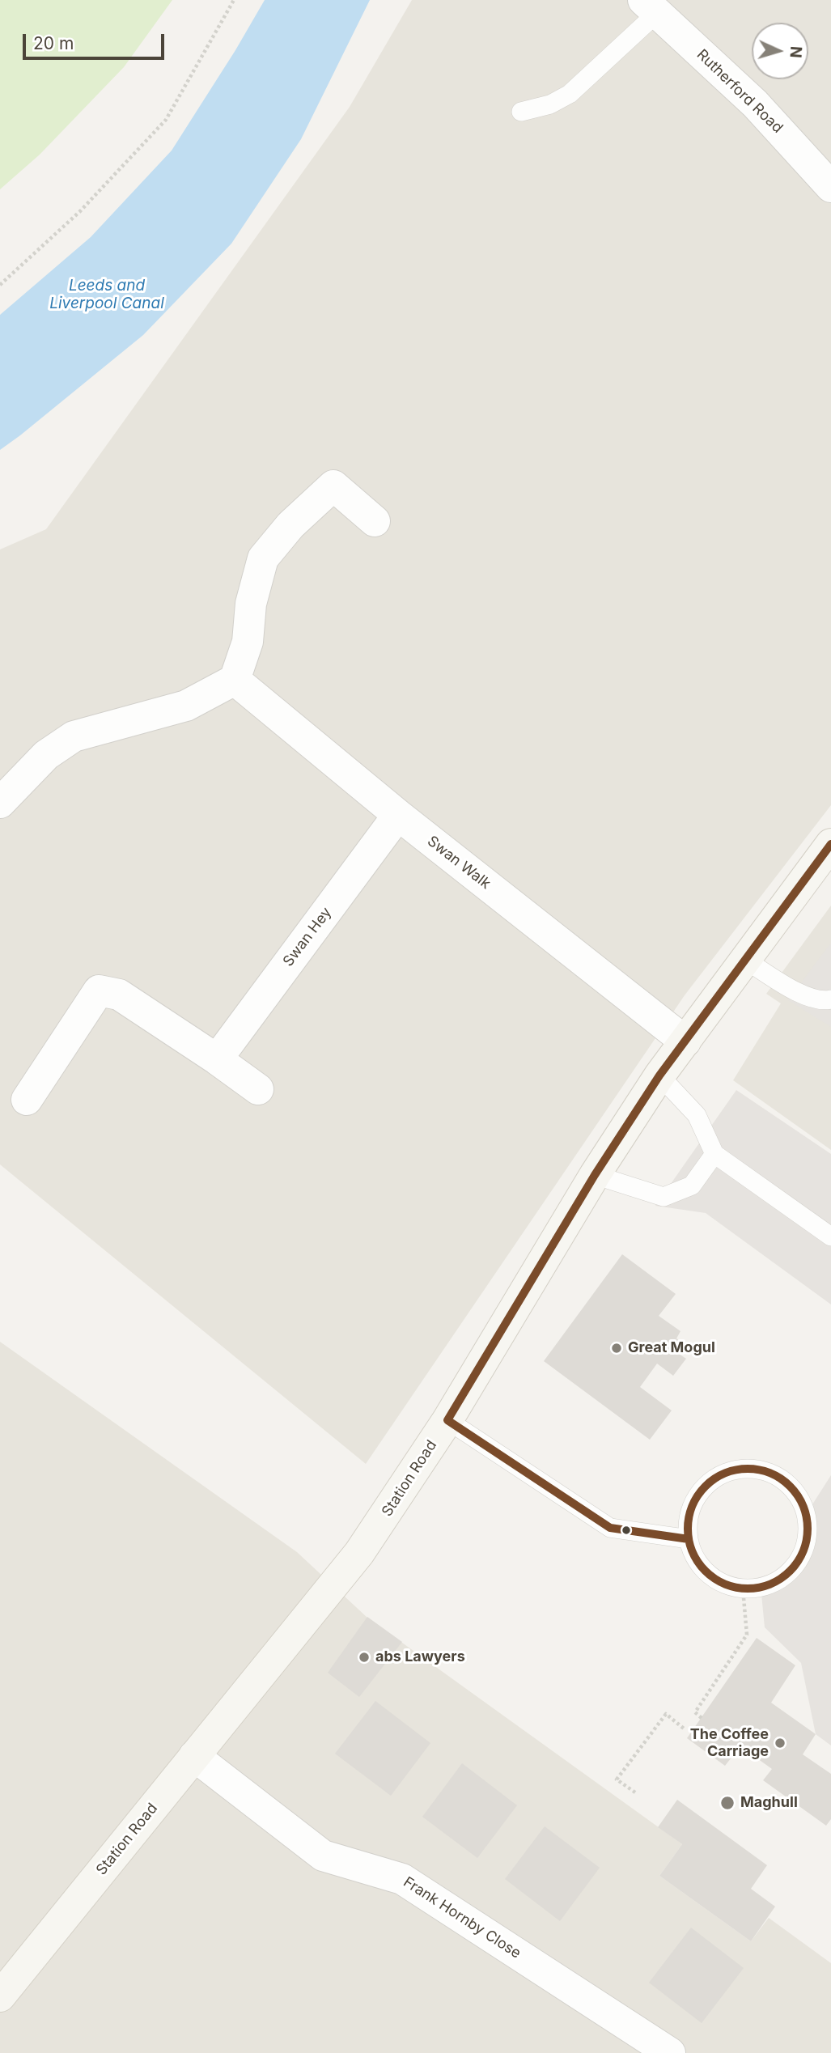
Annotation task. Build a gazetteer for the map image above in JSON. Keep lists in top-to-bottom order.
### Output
{
  "streets": {
    "street": [
      "Rutherford Road",
      "Swan Walk",
      "Swan Hey",
      "Station Road",
      "Frank Hornby Close"
    ]
  },
  "crossings": [
    ["Swan Walk", "Swan Hey"],
    ["Swan Walk", "Station Road"],
    ["Station Road", "Frank Hornby Close"]
  ],
  "water": ["Leeds and Liverpool Canal"],
  "places": [
    "Great Mogul",
    "abs Lawyers",
    "The Coffee Carriage",
    "Maghull"
  ],
  "scale_bar": "20 m",
  "north": "right"
}
